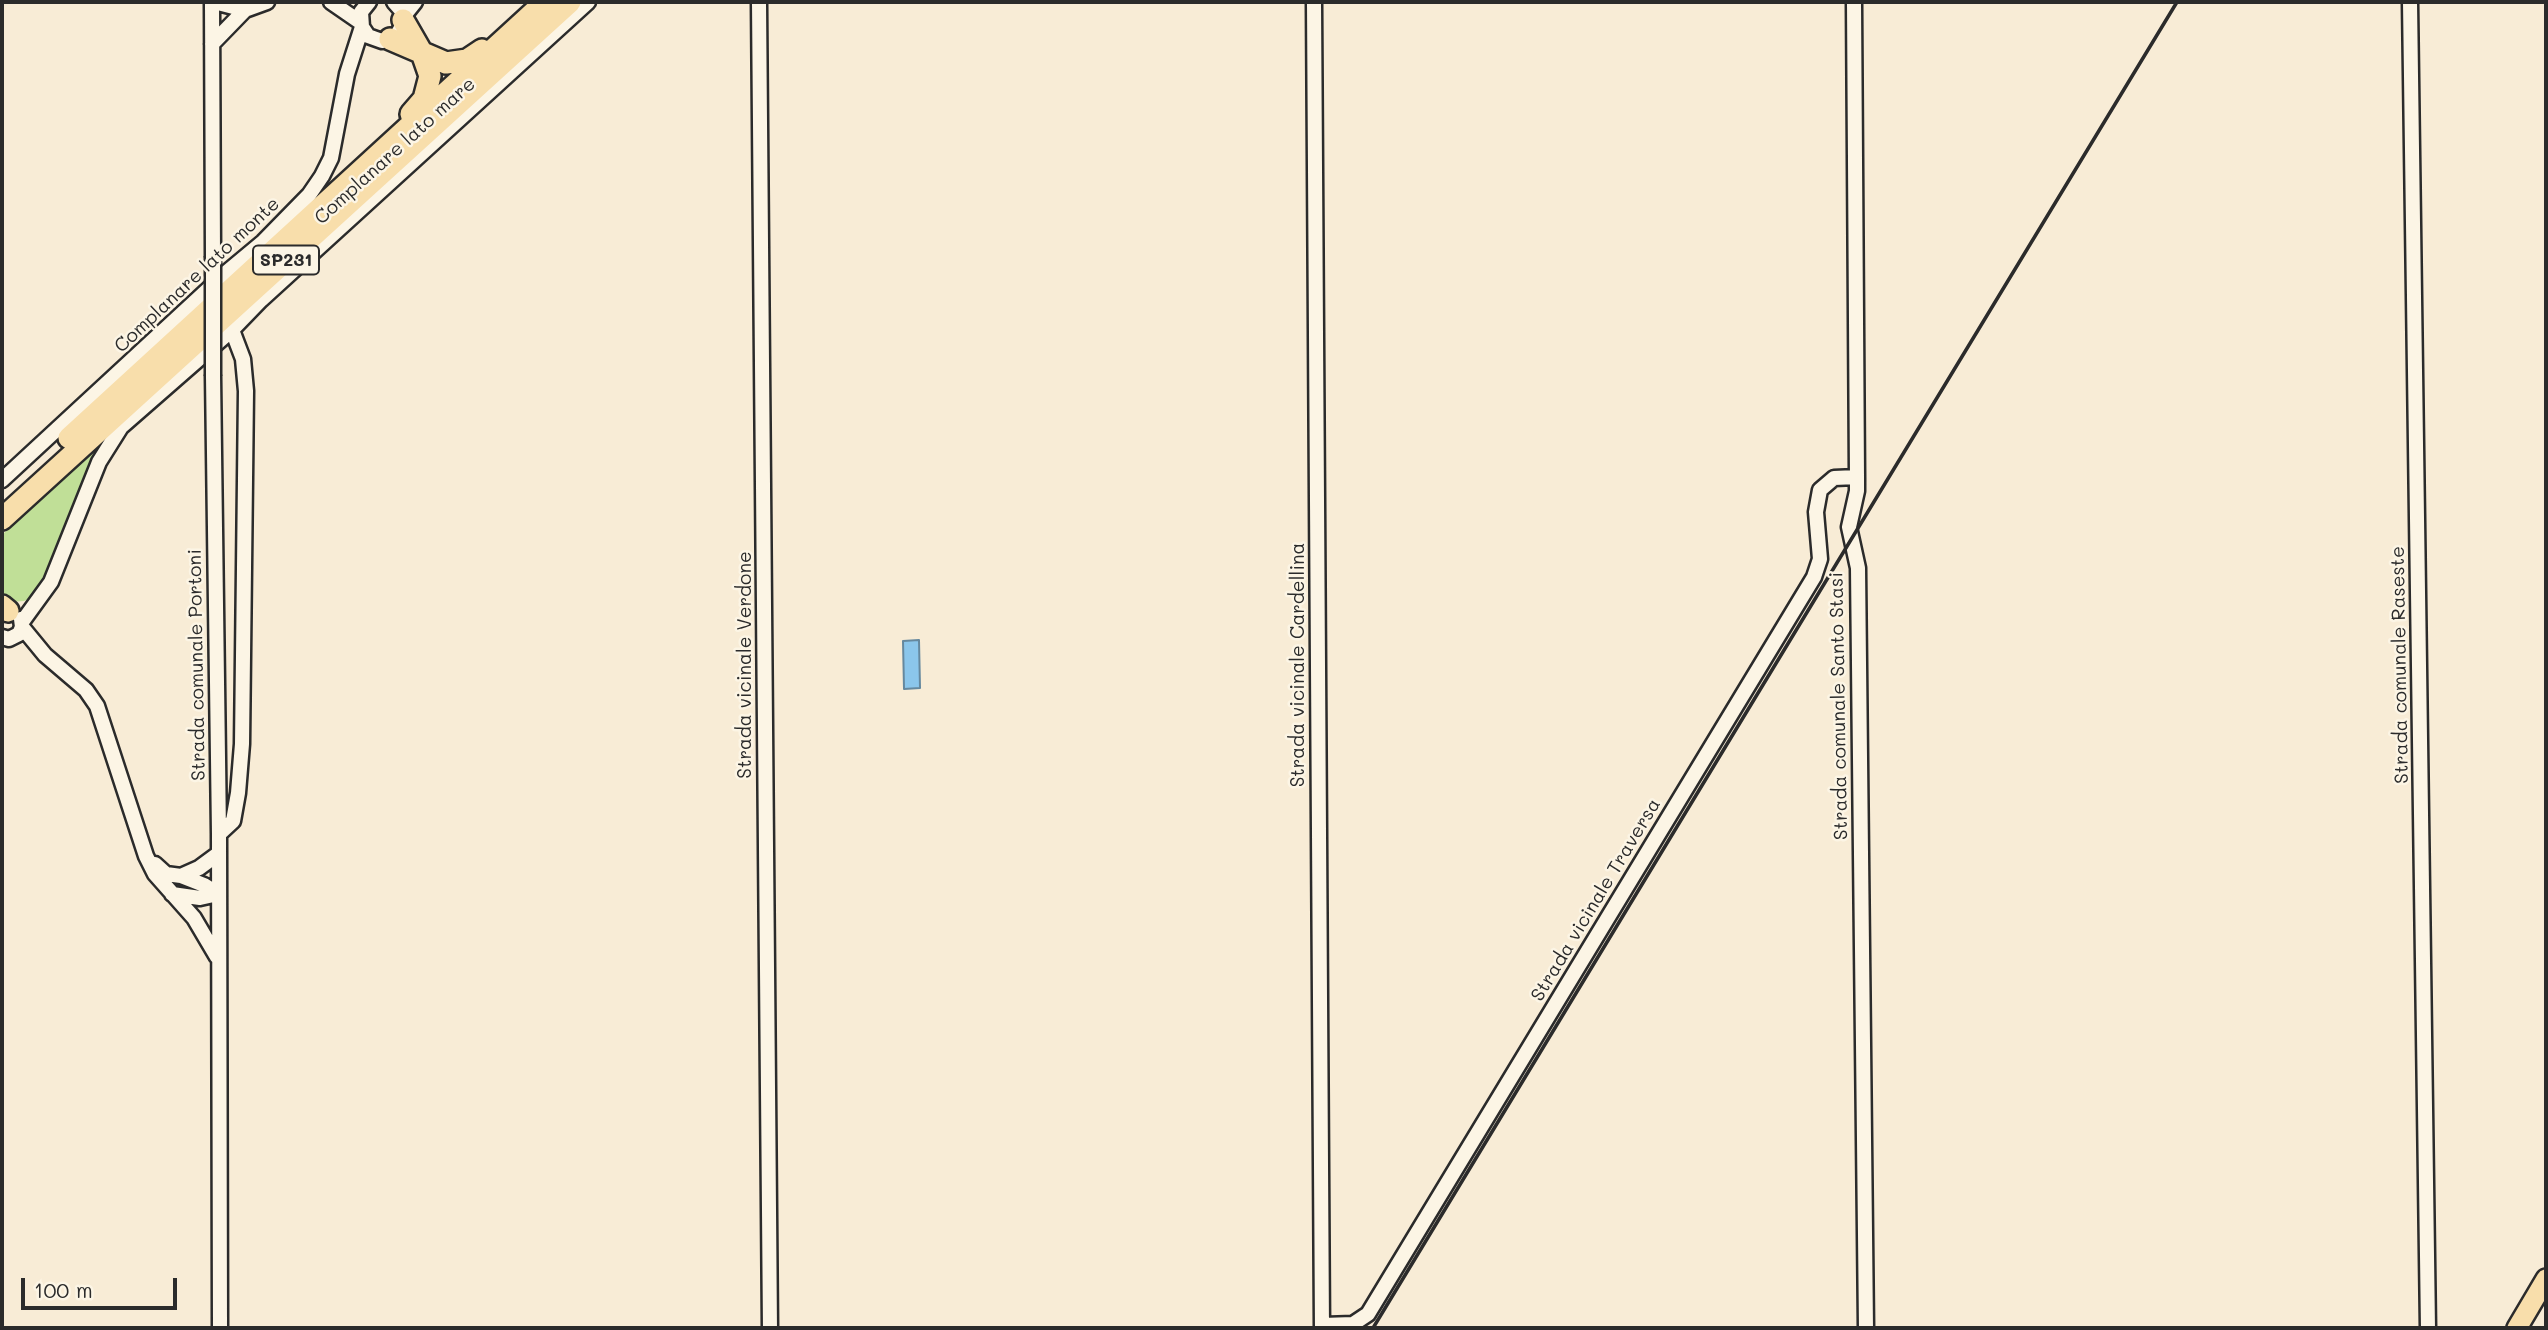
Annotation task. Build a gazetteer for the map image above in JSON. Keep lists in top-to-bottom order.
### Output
{
  "streets": {
    "highway": ["SP231"],
    "street": [
      "Complanare lato mare",
      "Complanare lato monte",
      "Strada comunale Portoni",
      "Strada vicinale Verdone",
      "Strada vicinale Cardellina",
      "Strada comunale Raseste",
      "Strada comunale Santo Stasi",
      "Strada vicinale Traversa"
    ]
  },
  "crossings": [
    ["Strada vicinale Cardellina", "Strada vicinale Traversa"],
    ["Strada comunale Santo Stasi", "Strada vicinale Traversa"]
  ],
  "scale_bar": "100 m"
}
